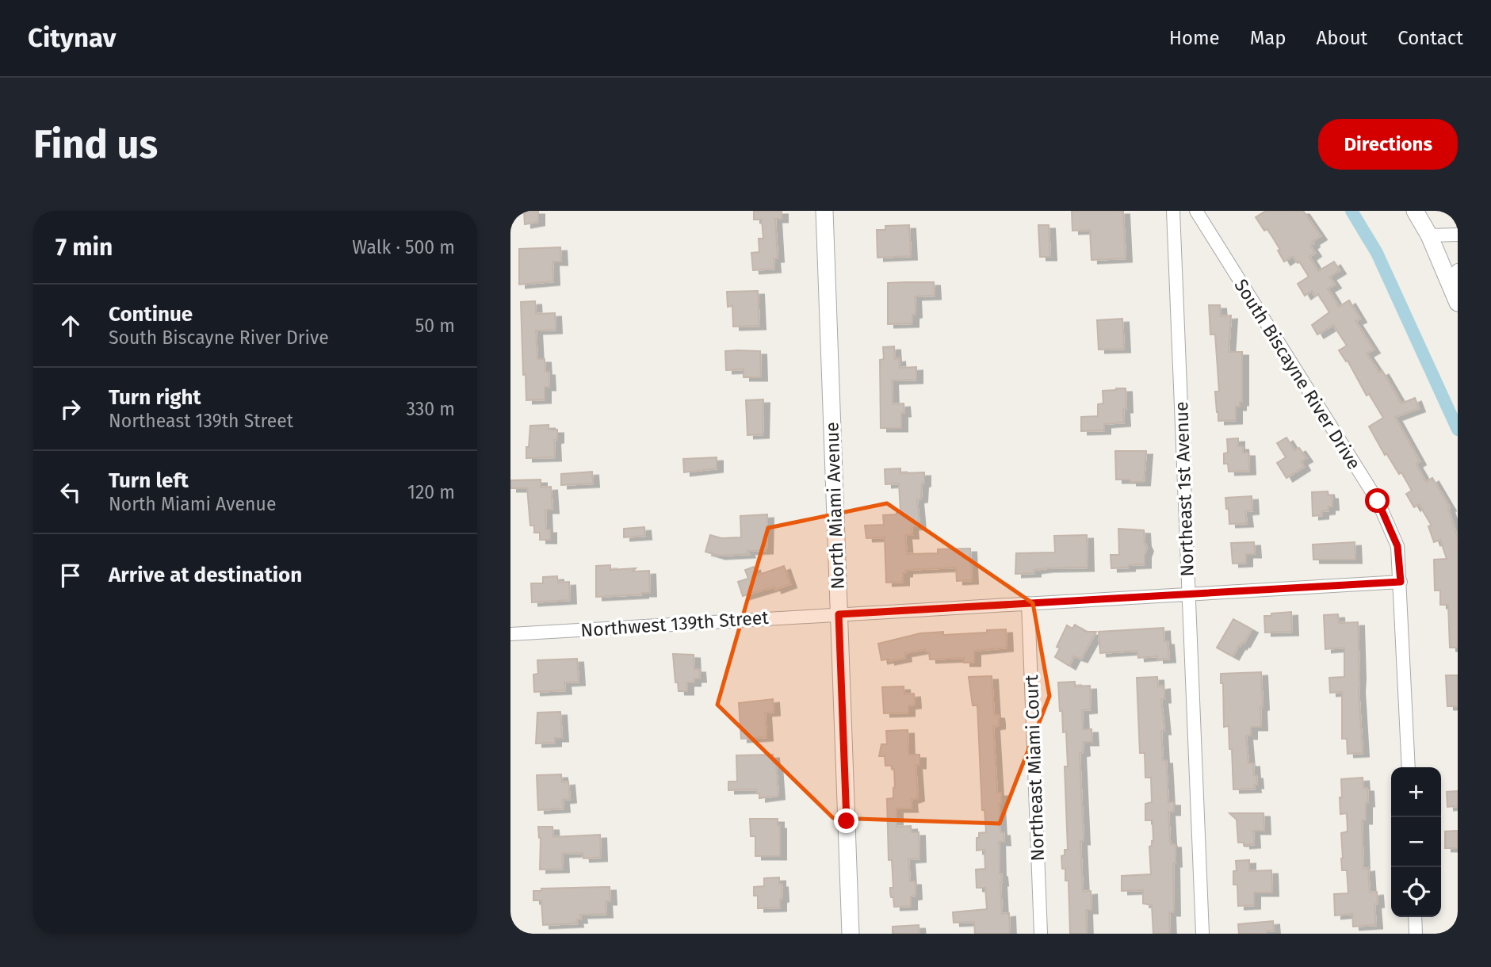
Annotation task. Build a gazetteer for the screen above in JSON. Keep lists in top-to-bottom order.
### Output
{
  "streets": {
    "street": [
      "South Biscayne River Drive",
      "Northeast 1st Avenue",
      "North Miami Avenue",
      "Northwest 139th Street",
      "Northeast Miami Court"
    ]
  },
  "crossings": [
    ["South Biscayne River Drive", "Northwest 139th Street"],
    ["Northeast 1st Avenue", "Northwest 139th Street"],
    ["North Miami Avenue", "Northwest 139th Street"],
    ["Northwest 139th Street", "Northeast Miami Court"]
  ],
  "page": {
    "header": "Citynav",
    "nav": [
      "Home",
      "Map",
      "About",
      "Contact"
    ],
    "buttons": "Directions",
    "title": "Find us",
    "heading": ["7 min", "Walk · 500 m"],
    "list": [
      ["Continue", "South Biscayne River Drive", "50 m"],
      ["Turn right", "Northeast 139th Street", "330 m"],
      ["Turn left", "North Miami Avenue", "120 m"],
      "Arrive at destination"
    ],
    "map_buttons": ["+", "−"]
  }
}
